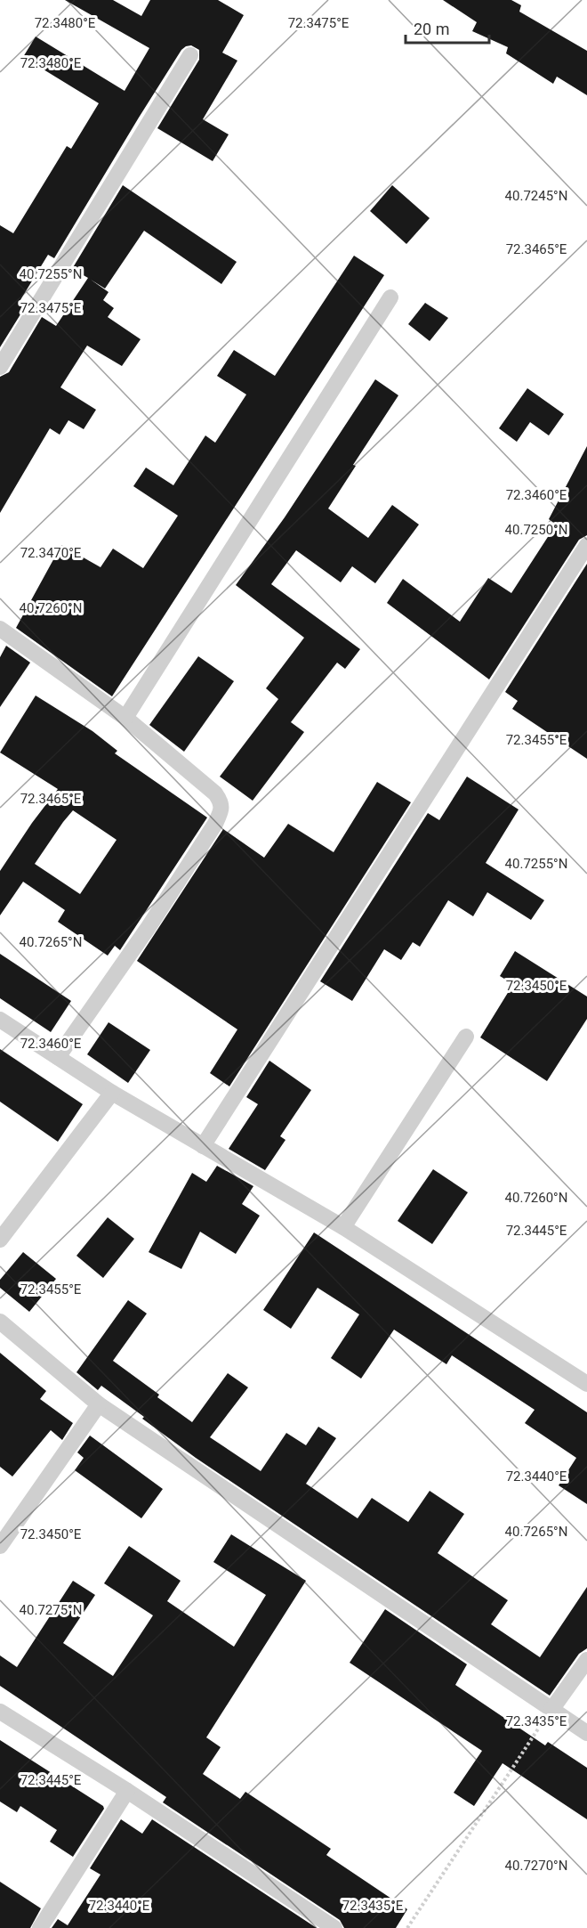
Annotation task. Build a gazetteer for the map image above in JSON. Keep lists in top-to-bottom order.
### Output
{
  "scale_bar": "20 m",
  "coordinates": [
    "72.3480°E",
    "72.3475°E",
    "40.7245°N",
    "72.3465°E",
    "40.7255°N",
    "72.3460°E",
    "40.7250°N",
    "72.3470°E",
    "40.7260°N",
    "72.3455°E",
    "40.7265°N",
    "72.3450°E",
    "72.3445°E",
    "72.3440°E",
    "40.7275°N",
    "72.3435°E",
    "40.7270°N"
  ]
}
